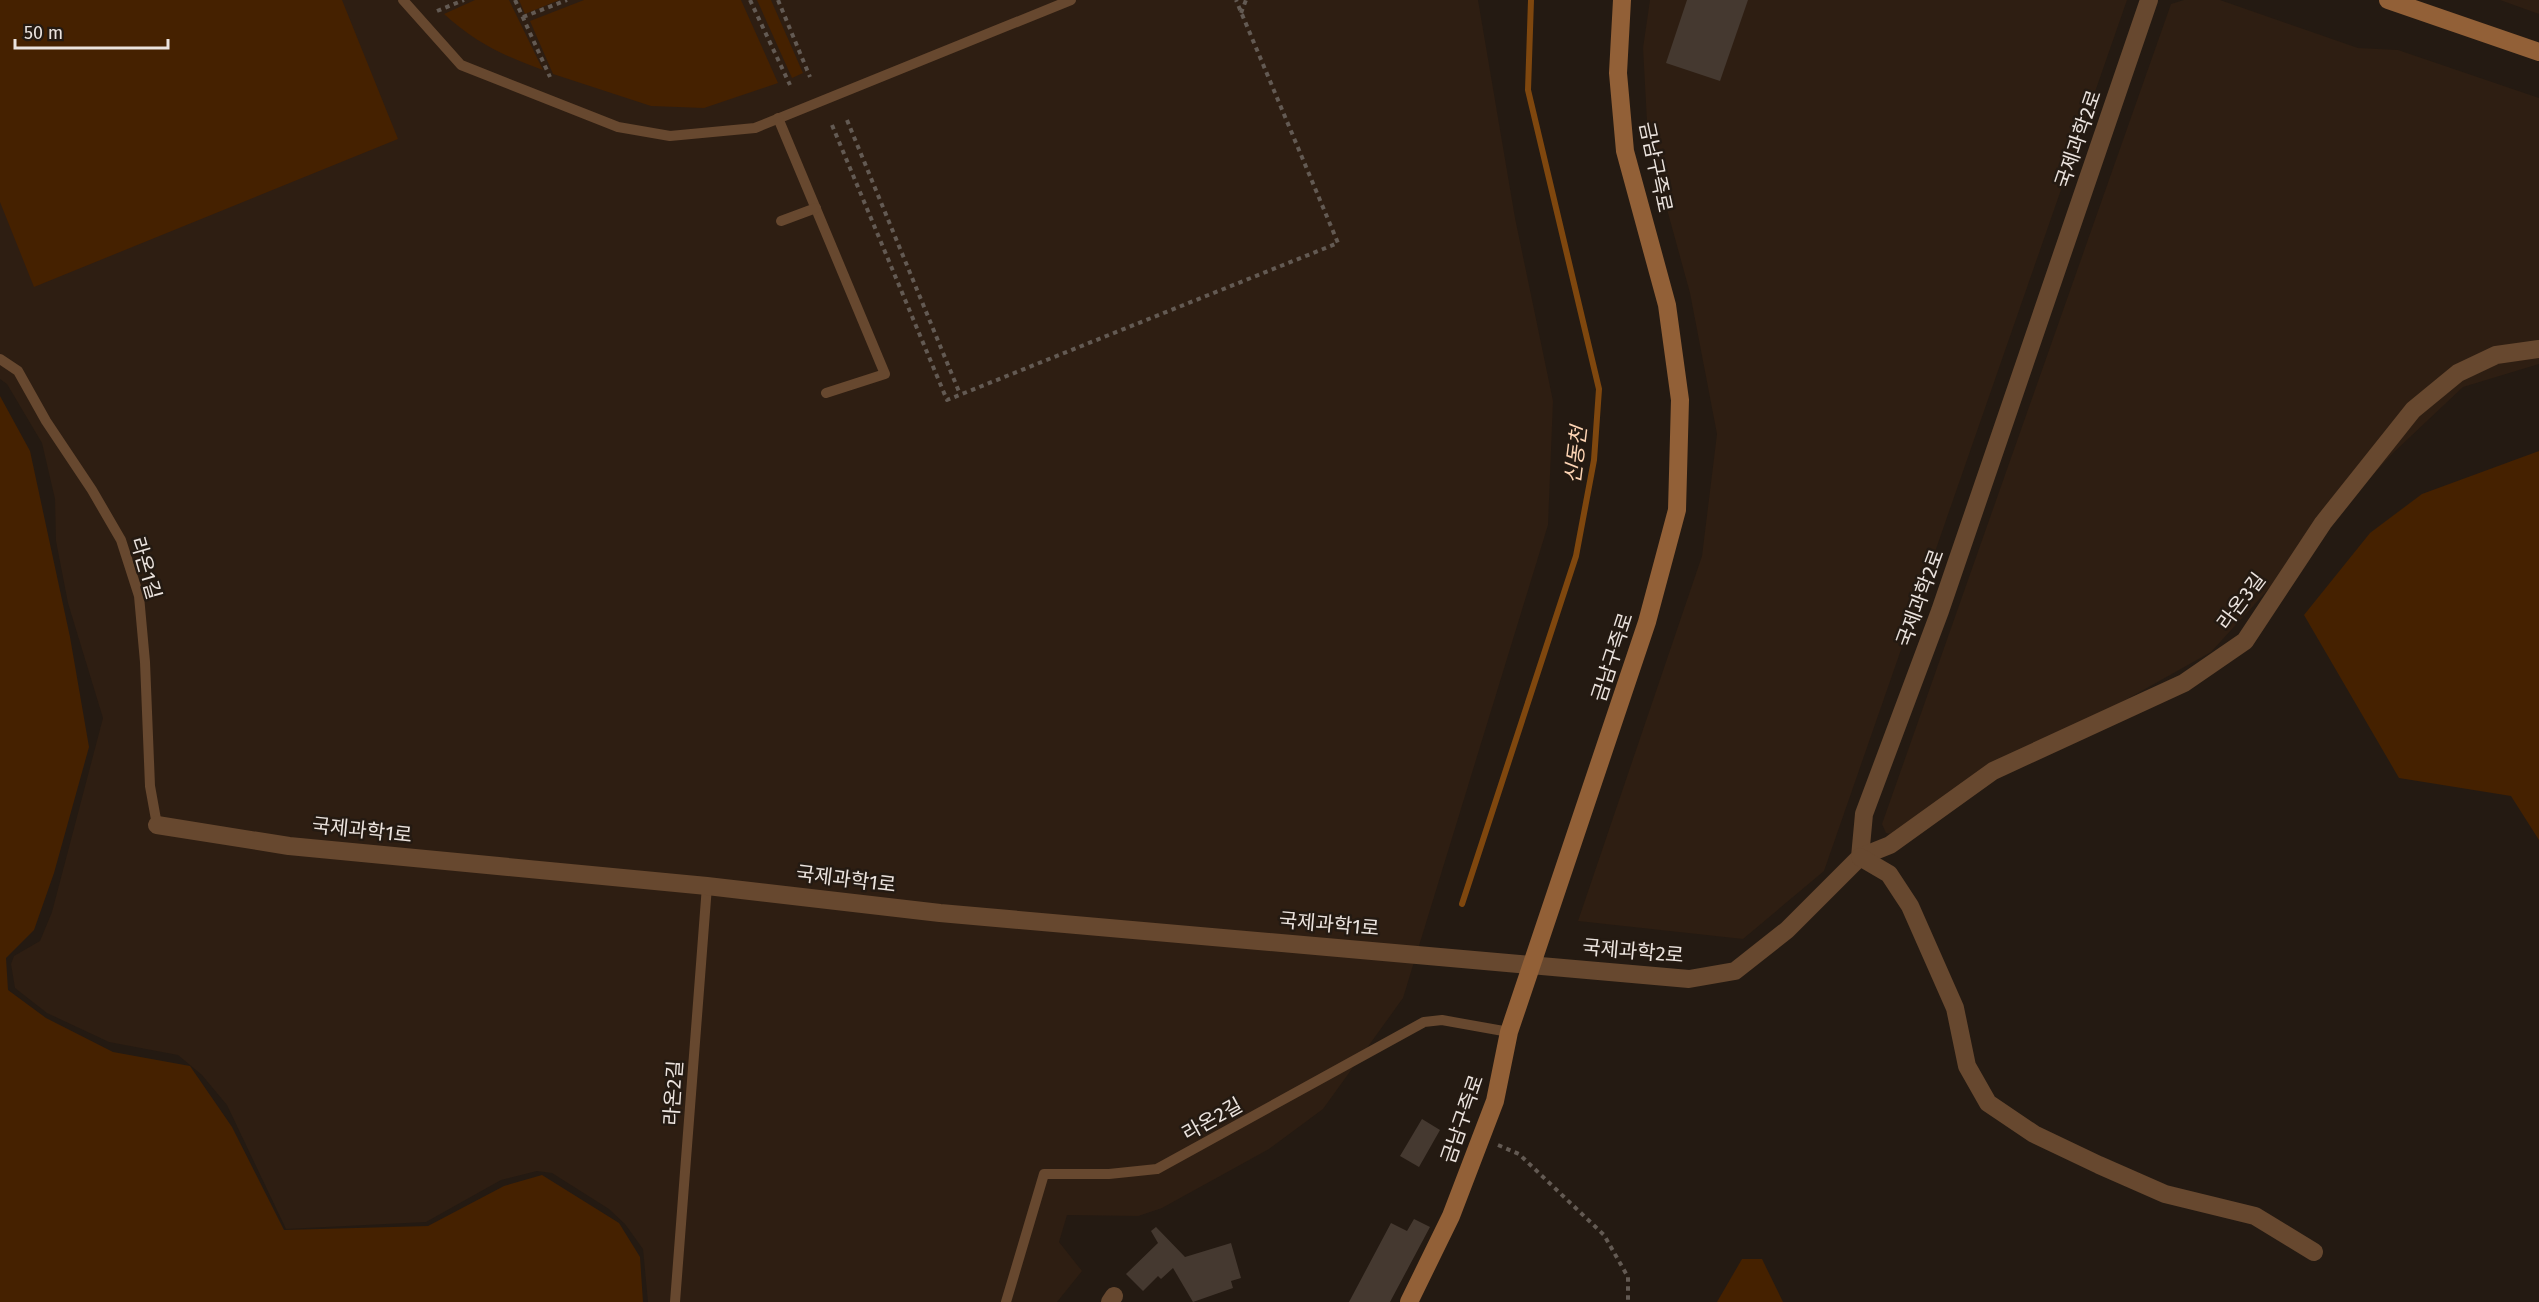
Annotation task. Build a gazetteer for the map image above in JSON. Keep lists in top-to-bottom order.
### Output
{
  "streets": {
    "main road": ["금남구즉로"],
    "street": ["국제과학2로", "라온3길", "국제과학1로"],
    "lane": ["라온1길", "라온2길"]
  },
  "crossings": [
    ["국제과학2로", "금남구즉로"],
    ["국제과학2로", "라온3길"],
    ["국제과학2로", "국제과학1로"],
    ["금남구즉로", "국제과학1로"],
    ["금남구즉로", "라온2길"],
    ["라온1길", "국제과학1로"],
    ["국제과학1로", "라온2길"]
  ],
  "water": ["신동천"],
  "scale_bar": "50 m"
}
